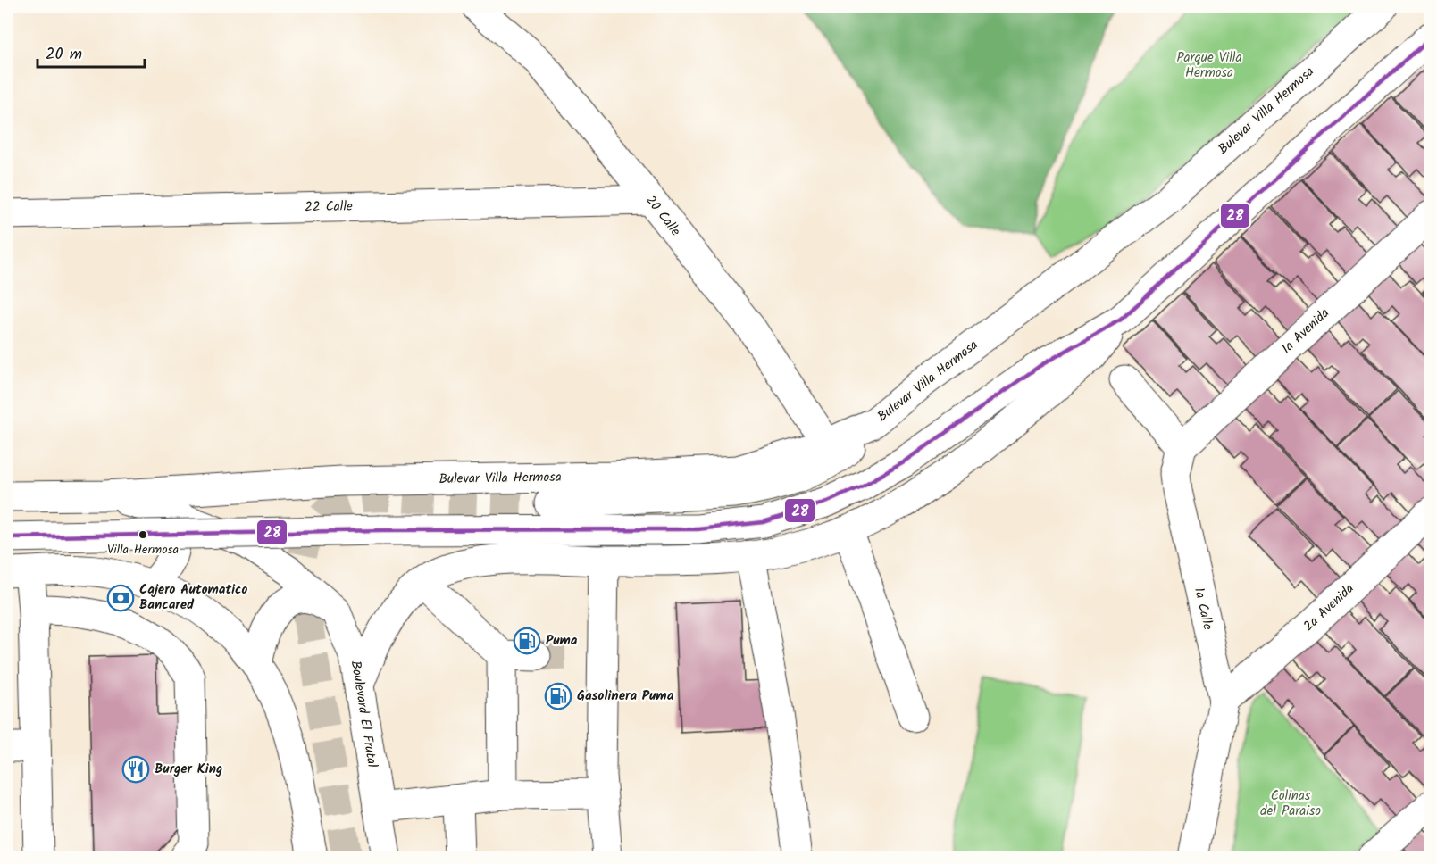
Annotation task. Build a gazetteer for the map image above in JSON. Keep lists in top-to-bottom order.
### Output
{
  "streets": {
    "main road": [
      "Bulevar Villa Hermosa",
      "22 Calle",
      "20 Calle",
      "1a Avenida",
      "2a Avenida",
      "1a Calle",
      "Boulevard El Frutal"
    ]
  },
  "crossings": [
    ["Bulevar Villa Hermosa", "20 Calle"],
    ["Bulevar Villa Hermosa", "Boulevard El Frutal"],
    ["22 Calle", "20 Calle"],
    ["1a Avenida", "1a Calle"],
    ["2a Avenida", "1a Calle"]
  ],
  "parks": ["Parque Villa Hermosa", "Colinas del Paraiso"],
  "places": {
    "other": ["Villa Hermosa"],
    "bank": ["Cajero Automatico Bancared"],
    "fuel station": ["Puma", "Gasolinera Puma"],
    "restaurant": ["Burger King"]
  },
  "lines": ["transit line 28"],
  "scale_bar": "20 m"
}
